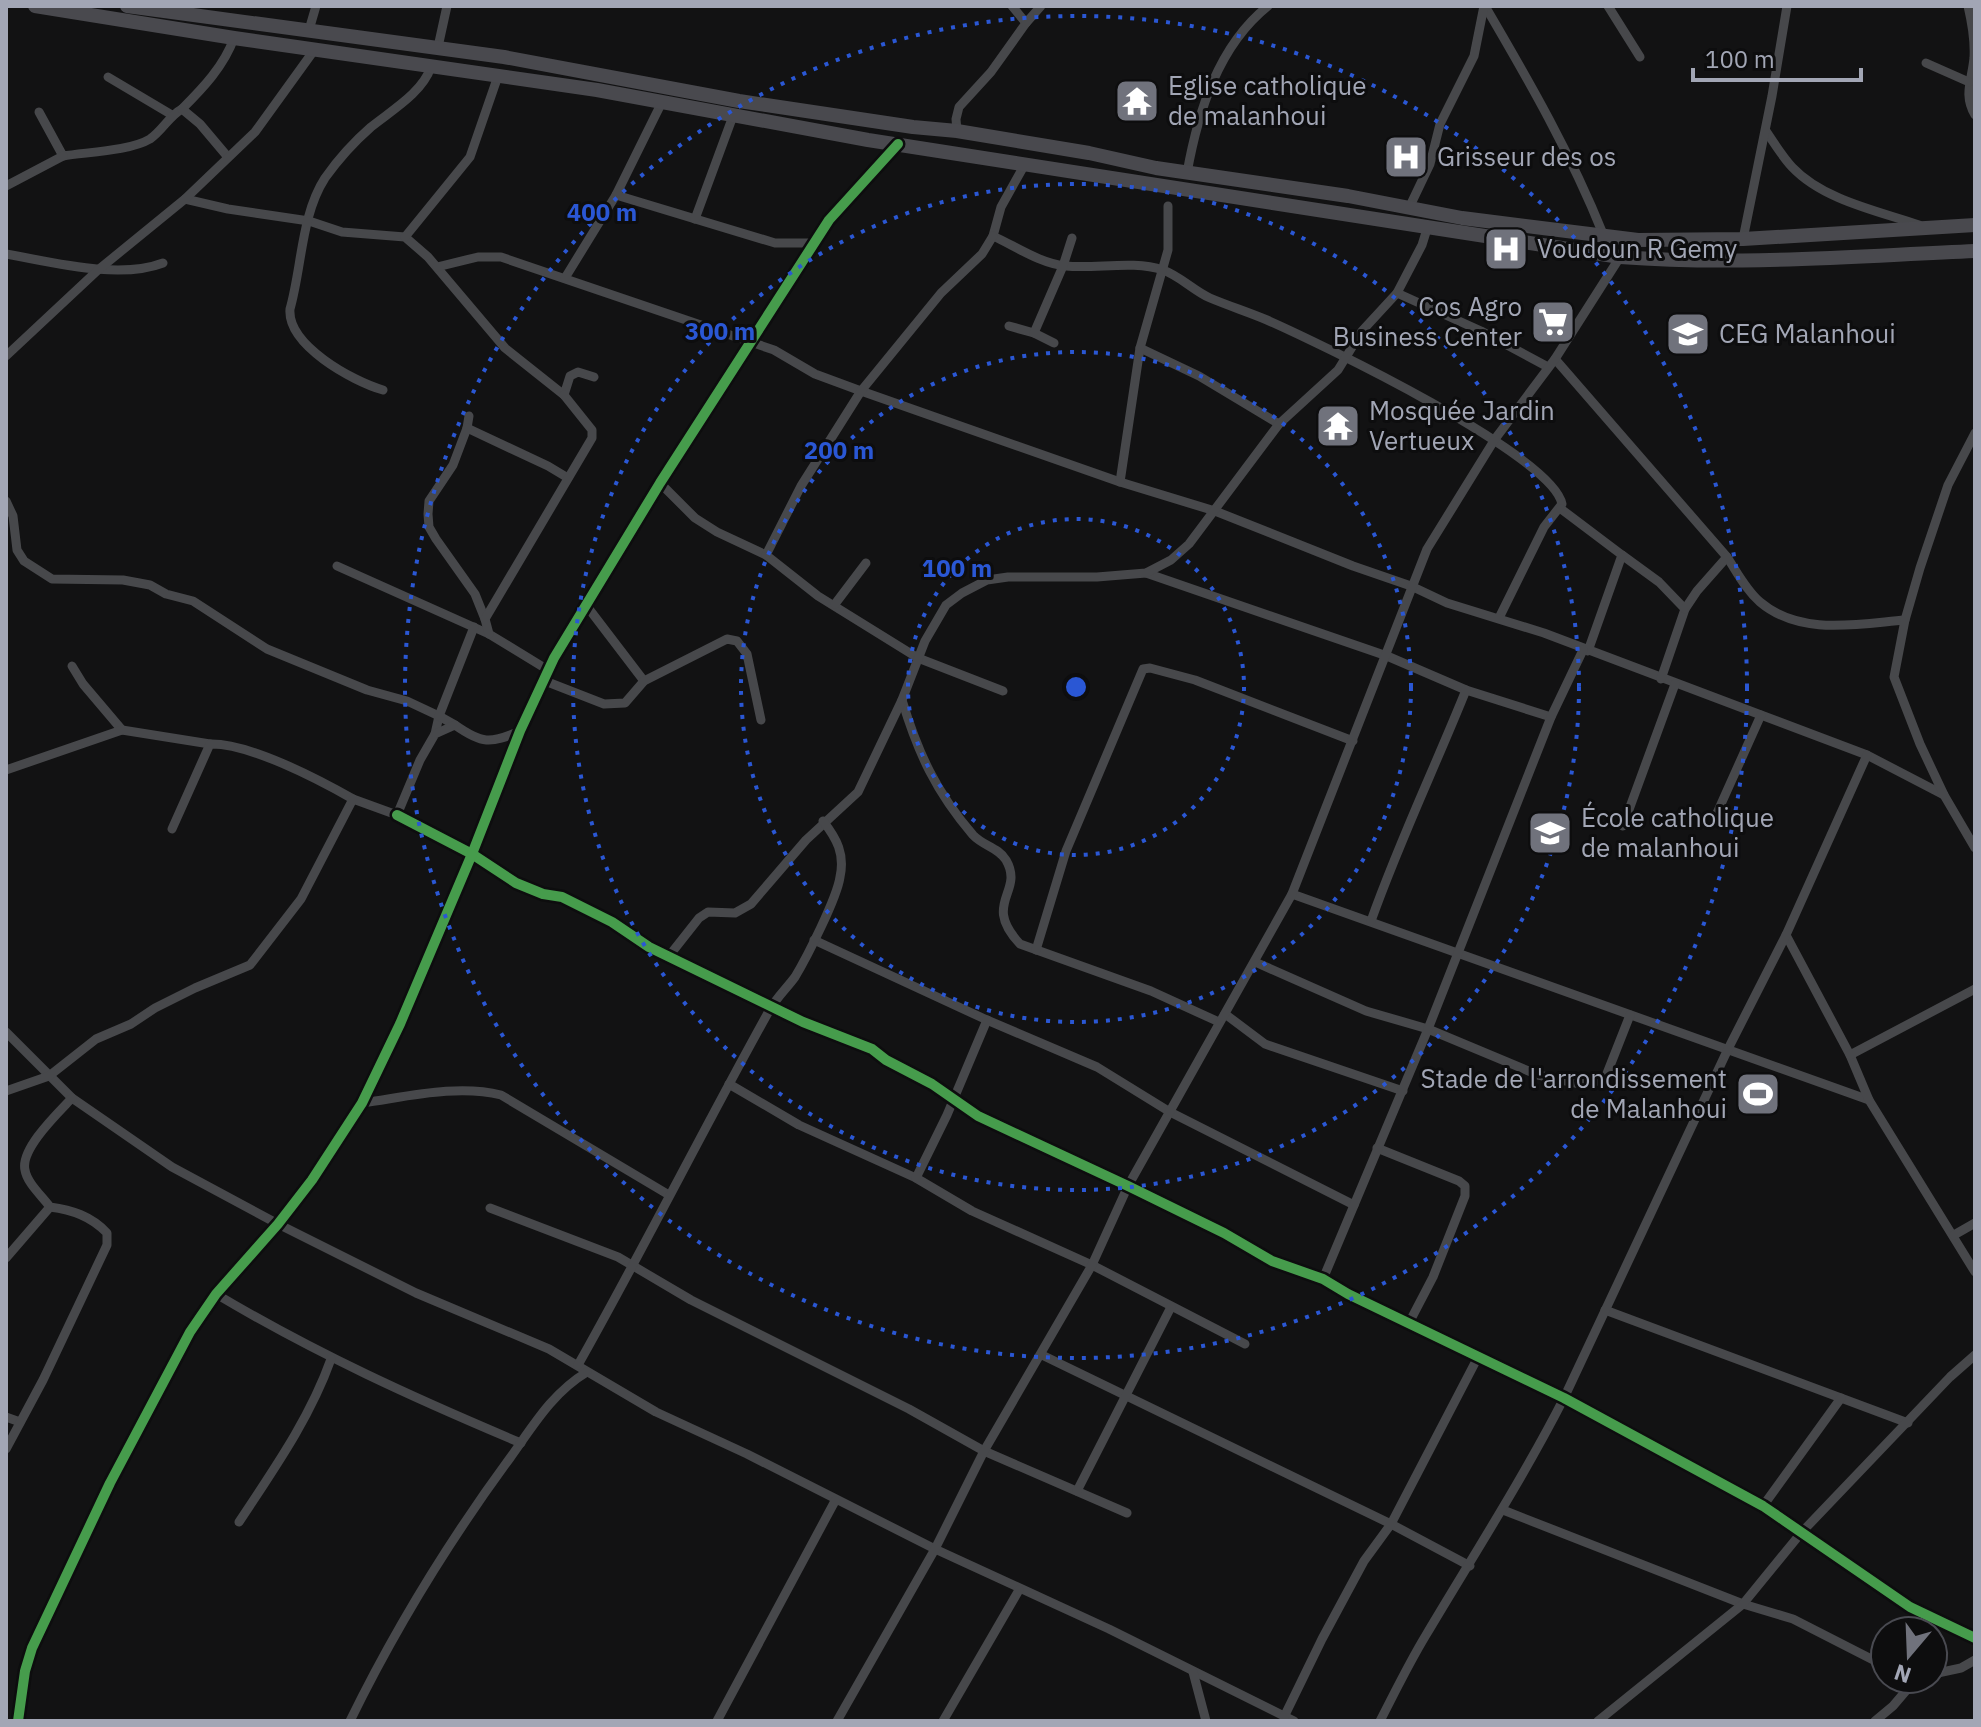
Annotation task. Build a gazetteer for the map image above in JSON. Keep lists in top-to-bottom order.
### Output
{
  "places": {
    "temple": ["Eglise catholique de malanhoui", "Mosquée Jardin Vertueux"],
    "hospital": ["Grisseur des os", "Voudoun R Gemy"],
    "supermarket": ["Cos Agro Business Center"],
    "school or university": ["CEG Malanhoui", "École catholique de malanhoui"],
    "sports": ["Stade de l'arrondissement de Malanhoui"]
  },
  "scale_bar": "100 m",
  "north": "bottom",
  "rings": [
    "400 m",
    "300 m",
    "200 m",
    "100 m"
  ]
}
